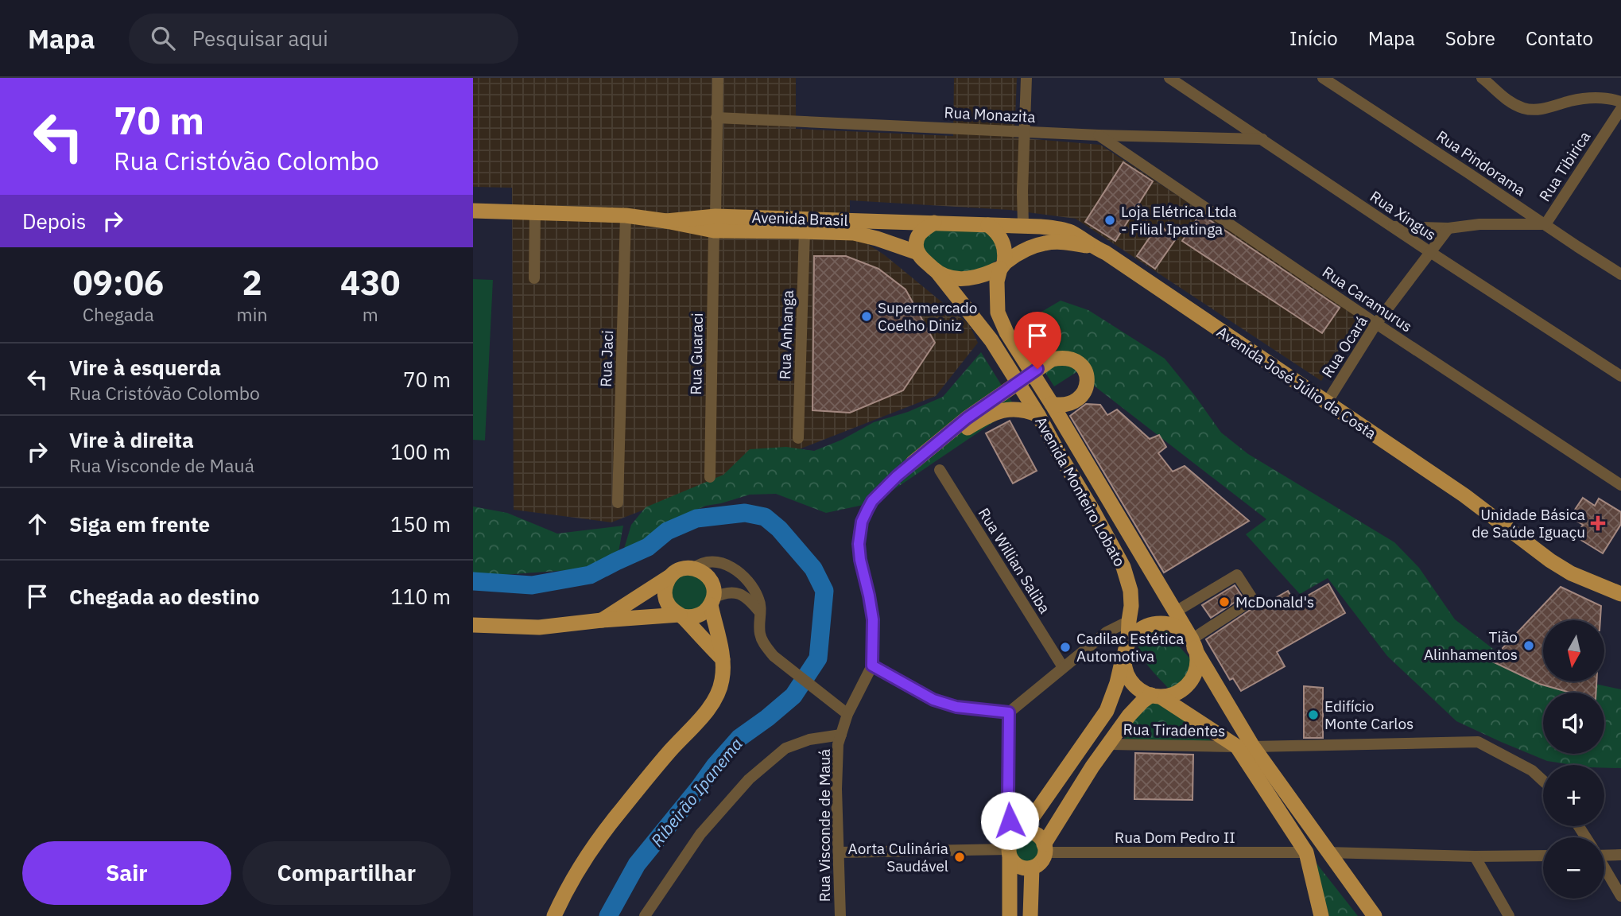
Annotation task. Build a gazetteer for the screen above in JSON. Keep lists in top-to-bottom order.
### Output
{
  "streets": {
    "main road": ["Avenida Brasil", "Avenida José Júlio da Costa", "Avenida Monteiro Lobato"],
    "street": [
      "Rua Monazita",
      "Rua Pindorama",
      "Rua Tibirica",
      "Rua Xingus",
      "Rua Caramurus",
      "Rua Anhanga",
      "Rua Ocará",
      "Rua Guaraci",
      "Rua Jaci",
      "Rua Willian Saliba",
      "Rua Tiradentes",
      "Rua Visconde de Mauá",
      "Rua Dom Pedro II"
    ]
  },
  "crossings": [
    ["Rua Monazita", "Rua Xingus"],
    ["Rua Monazita", "Rua Caramurus"],
    ["Rua Monazita", "Rua Guaraci"],
    ["Rua Pindorama", "Rua Tibirica"],
    ["Rua Tibirica", "Rua Xingus"],
    ["Rua Tibirica", "Rua Ocará"],
    ["Rua Xingus", "Rua Ocará"],
    ["Avenida Brasil", "Rua Anhanga"],
    ["Avenida Brasil", "Rua Guaraci"],
    ["Avenida Brasil", "Rua Jaci"],
    ["Avenida Brasil", "Avenida José Júlio da Costa"],
    ["Avenida Brasil", "Avenida Monteiro Lobato"],
    ["Rua Caramurus", "Rua Ocará"],
    ["Rua Ocará", "Avenida José Júlio da Costa"],
    ["Avenida José Júlio da Costa", "Avenida Monteiro Lobato"],
    ["Avenida Monteiro Lobato", "Rua Tiradentes"],
    ["Avenida Monteiro Lobato", "Rua Dom Pedro II"]
  ],
  "water": ["Ribeirão Ipanema"],
  "places": {
    "other": [
      "Loja Elétrica Ltda - Filial Ipatinga",
      "Supermercado Coelho Diniz",
      "McDonald's",
      "Tião Alinhamentos",
      "Cadilac Estética Automotiva",
      "Edifício Monte Carlos",
      "Aorta Culinária Saudável"
    ],
    "health": ["Unidade Básica de Saúde Iguaçu"]
  },
  "north": "bottom",
  "page": {
    "header": "Mapa",
    "search": "Pesquisar aqui",
    "nav": [
      "Início",
      "Mapa",
      "Sobre",
      "Contato"
    ],
    "turn": ["70 m", "Rua Cristóvão Colombo"],
    "then": "Depois",
    "eta": [
      "09:06",
      "Chegada",
      "2",
      "min",
      "430",
      "m"
    ],
    "list": [
      {
        "name": "Vire à esquerda",
        "note": "Rua Cristóvão Colombo",
        "value": "70 m"
      },
      {
        "name": "Vire à direita",
        "note": "Rua Visconde de Mauá",
        "value": "100 m"
      },
      {
        "name": "Siga em frente",
        "value": "150 m"
      },
      {
        "name": "Chegada ao destino",
        "value": "110 m"
      }
    ],
    "map_buttons": ["+", "−"],
    "buttons": ["Sair", "Compartilhar"]
  }
}
